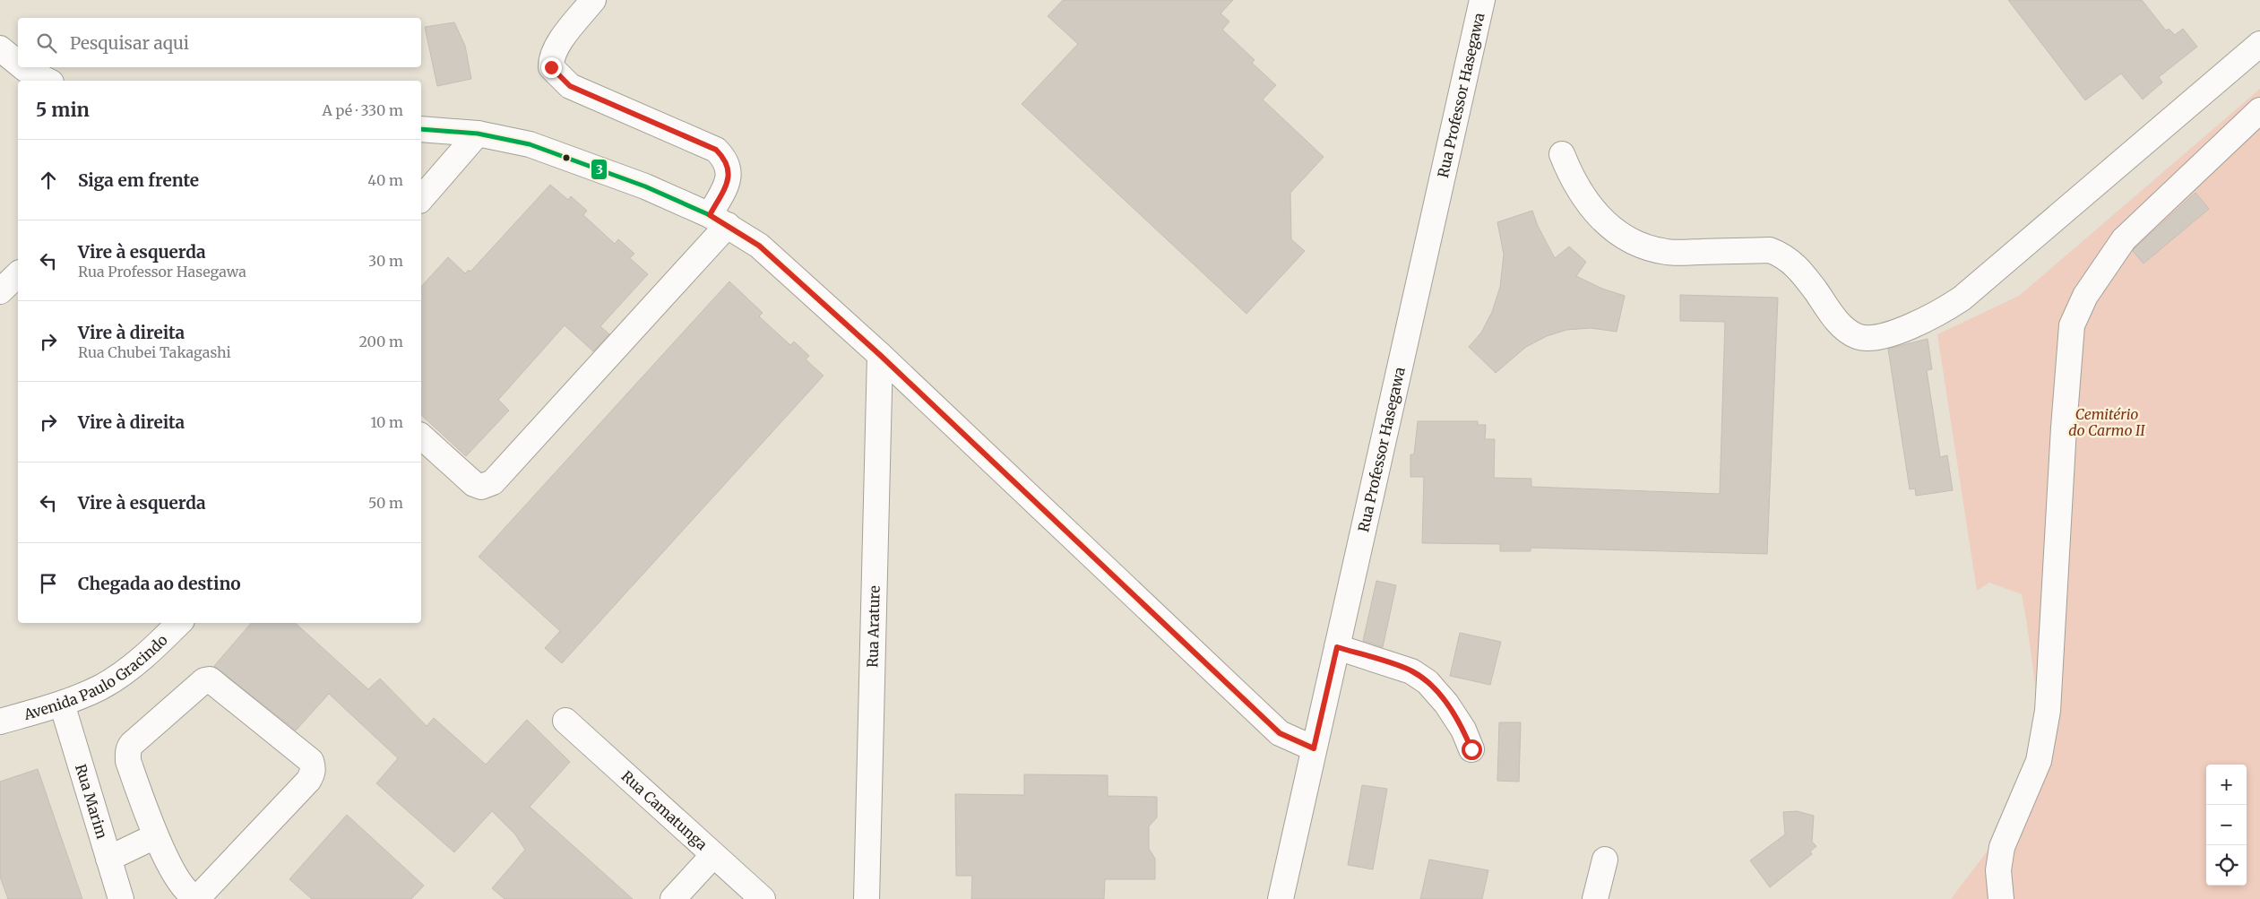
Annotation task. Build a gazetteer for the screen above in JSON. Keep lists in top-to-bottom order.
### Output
{
  "streets": {
    "street": [
      "Rua Professor Hasegawa",
      "Rua Arature",
      "Avenida Paulo Gracindo",
      "Rua Marim",
      "Rua Camatunga"
    ]
  },
  "crossings": [
    ["Avenida Paulo Gracindo", "Rua Marim"]
  ],
  "parks": ["Cemitério do Carmo II"],
  "lines": ["transit line 3"],
  "page": {
    "search": "Pesquisar aqui",
    "heading": ["5 min", "A pé · 330 m"],
    "list": [
      ["Siga em frente", "40 m"],
      ["Vire à esquerda", "Rua Professor Hasegawa", "30 m"],
      ["Vire à direita", "Rua Chubei Takagashi", "200 m"],
      ["Vire à direita", "10 m"],
      ["Vire à esquerda", "50 m"],
      "Chegada ao destino"
    ],
    "map_buttons": ["+", "−"]
  }
}
